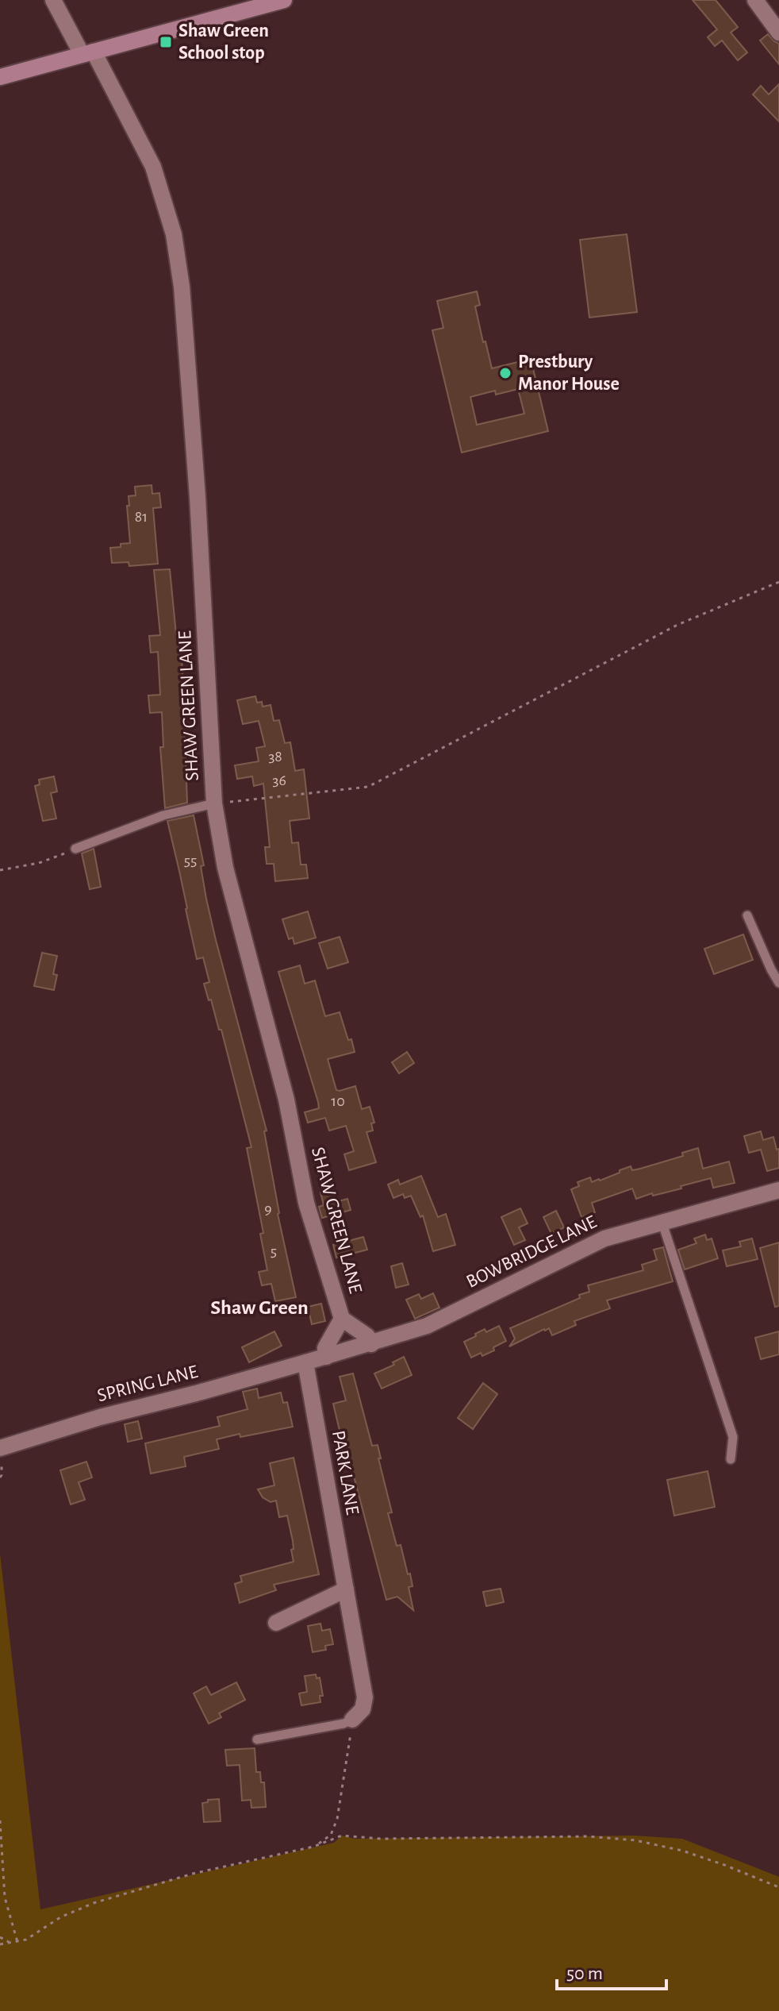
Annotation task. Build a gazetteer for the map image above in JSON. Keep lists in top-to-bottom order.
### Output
{
  "streets": {
    "street": [
      "SHAW GREEN LANE",
      "BOWBRIDGE LANE",
      "SPRING LANE",
      "PARK LANE"
    ]
  },
  "crossings": [
    ["SHAW GREEN LANE", "BOWBRIDGE LANE"],
    ["BOWBRIDGE LANE", "SPRING LANE"],
    ["BOWBRIDGE LANE", "PARK LANE"],
    ["SPRING LANE", "PARK LANE"]
  ],
  "districts": ["Shaw Green"],
  "places": {
    "transit": ["Shaw Green School stop"],
    "other": ["Prestbury Manor House"]
  },
  "house_numbers": [
    "81",
    "38",
    "36",
    "55",
    "10",
    "9",
    "5"
  ],
  "scale_bar": "50 m"
}
